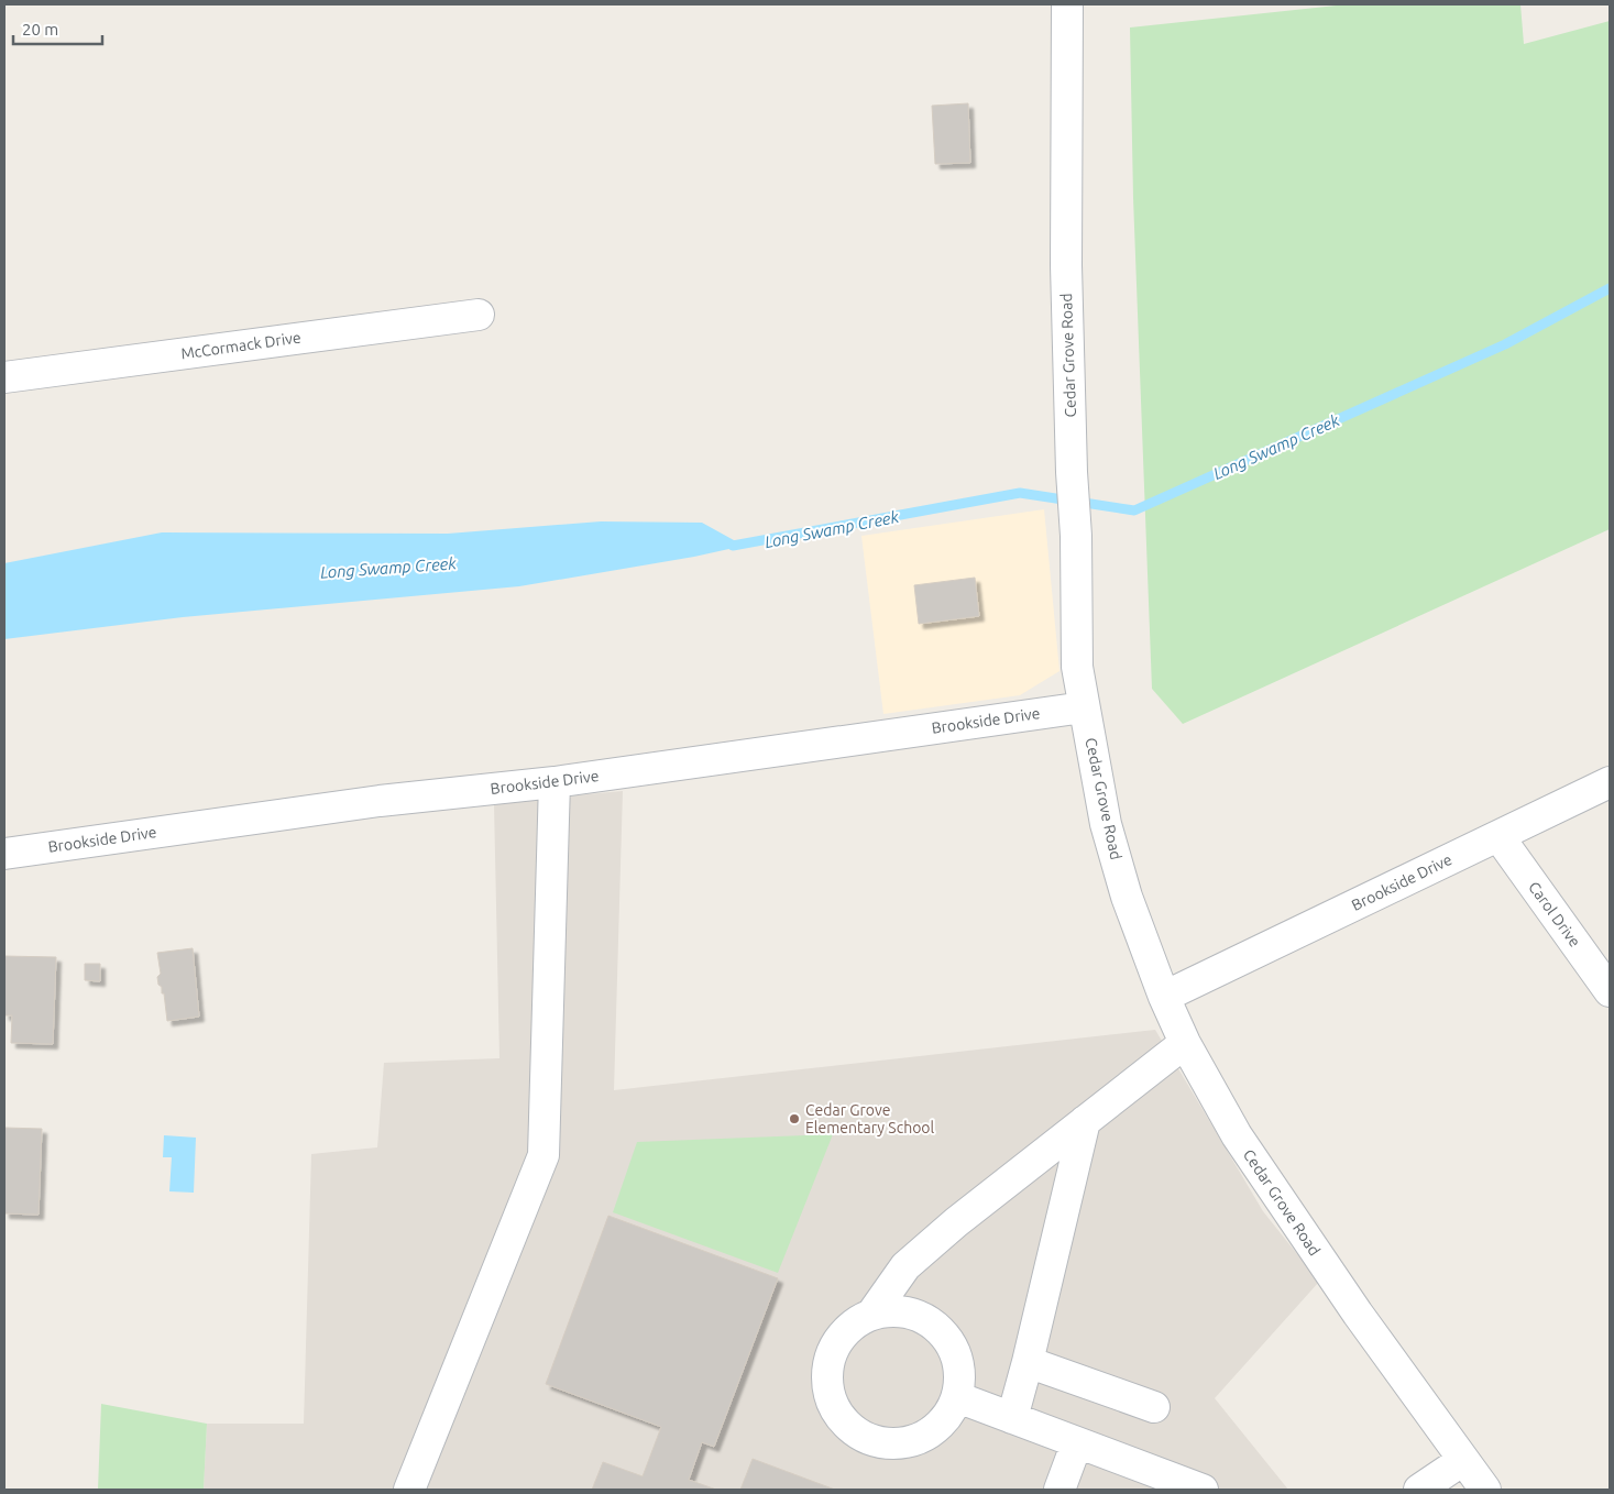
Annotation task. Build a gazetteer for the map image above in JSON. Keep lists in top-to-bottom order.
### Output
{
  "streets": {
    "street": [
      "McCormack Drive",
      "Cedar Grove Road",
      "Brookside Drive",
      "Carol Drive"
    ]
  },
  "crossings": [
    ["Cedar Grove Road", "Brookside Drive"],
    ["Brookside Drive", "Carol Drive"]
  ],
  "water": ["Long Swamp Creek"],
  "places": ["Cedar Grove Elementary School"],
  "scale_bar": "20 m"
}
